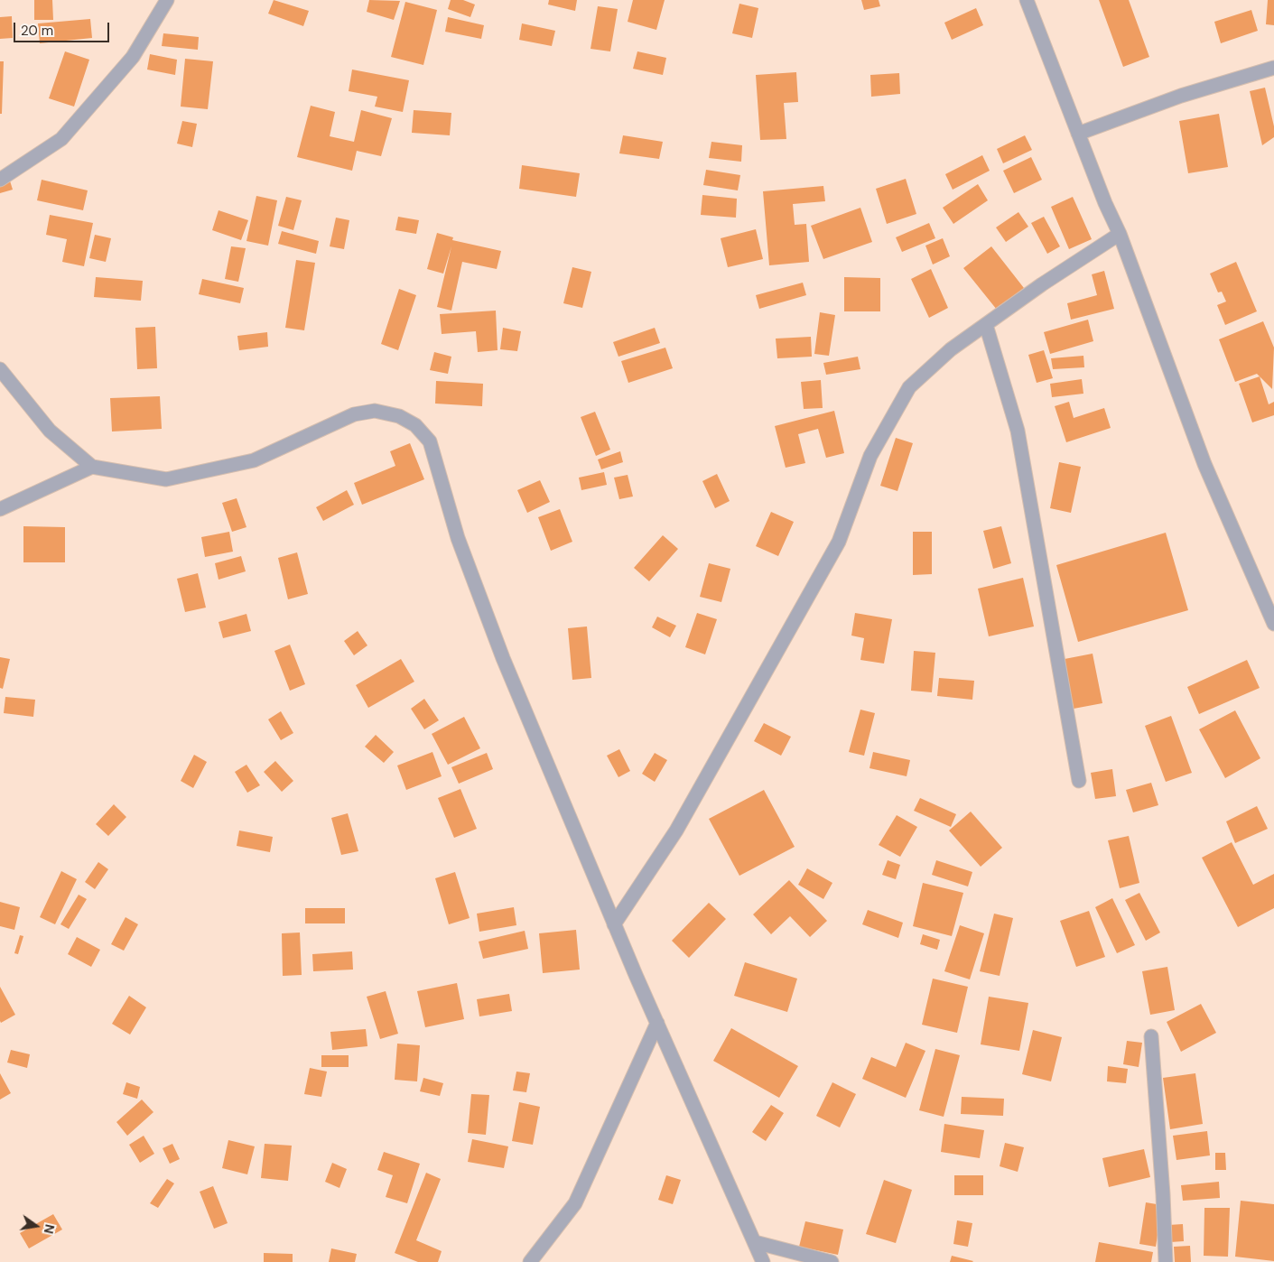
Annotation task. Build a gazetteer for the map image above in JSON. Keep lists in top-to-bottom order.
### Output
{
  "scale_bar": "20 m",
  "north": "right"
}
